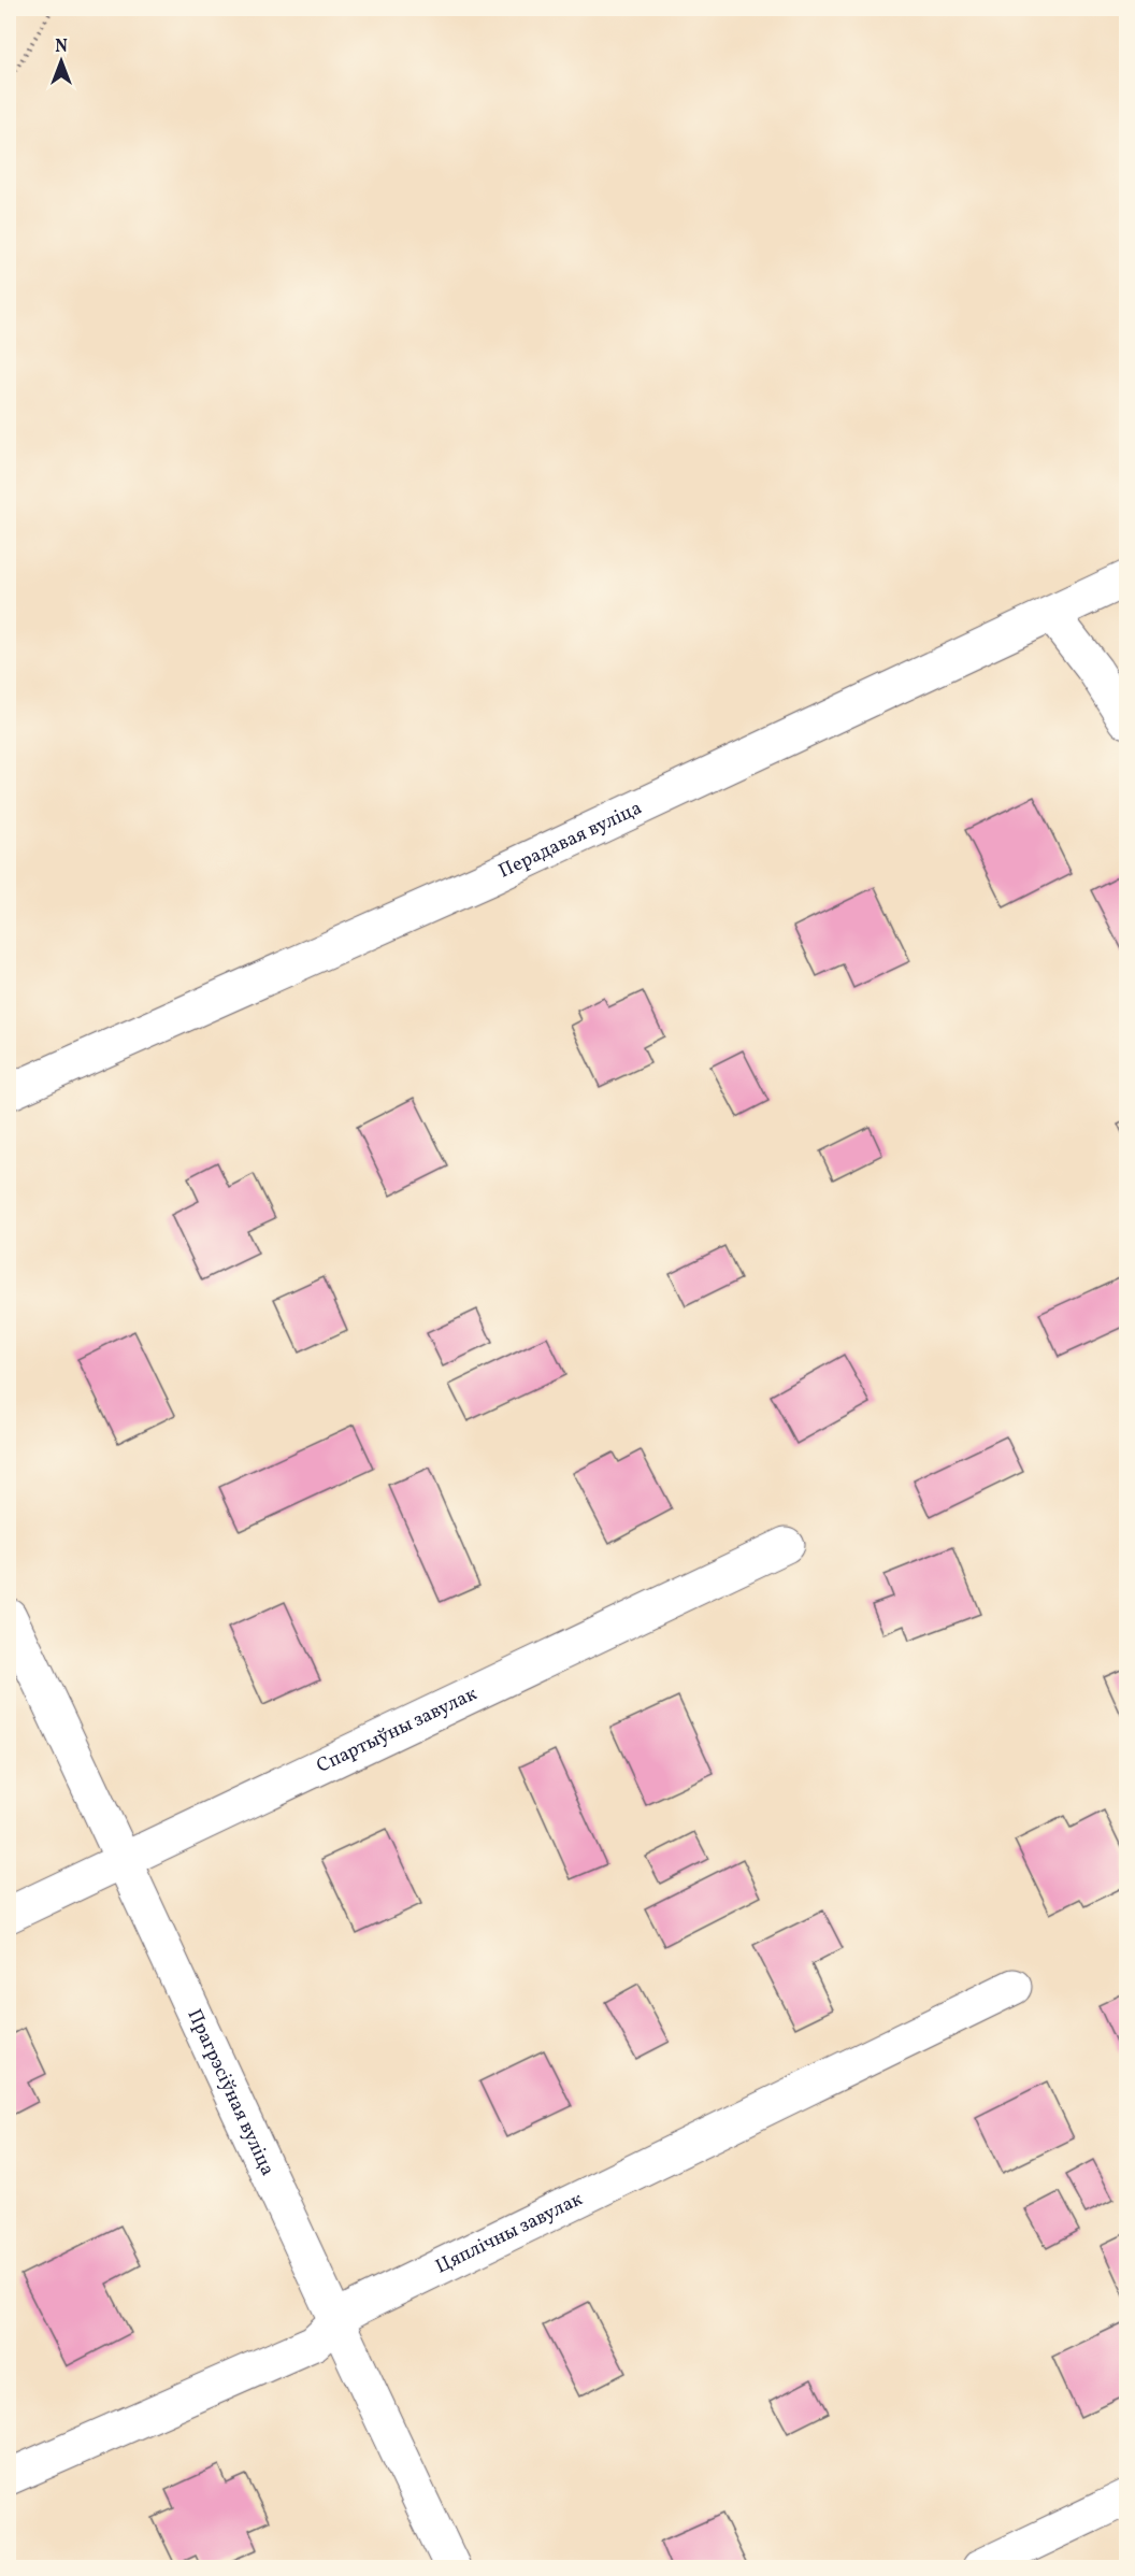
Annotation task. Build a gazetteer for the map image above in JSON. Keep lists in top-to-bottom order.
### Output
{
  "streets": {
    "street": [
      "Перадавая вуліца",
      "Спартыўны завулак",
      "Прагрэсіўная вуліца",
      "Цяплічны завулак"
    ]
  },
  "crossings": [
    ["Спартыўны завулак", "Прагрэсіўная вуліца"],
    ["Прагрэсіўная вуліца", "Цяплічны завулак"]
  ],
  "north": "top"
}
